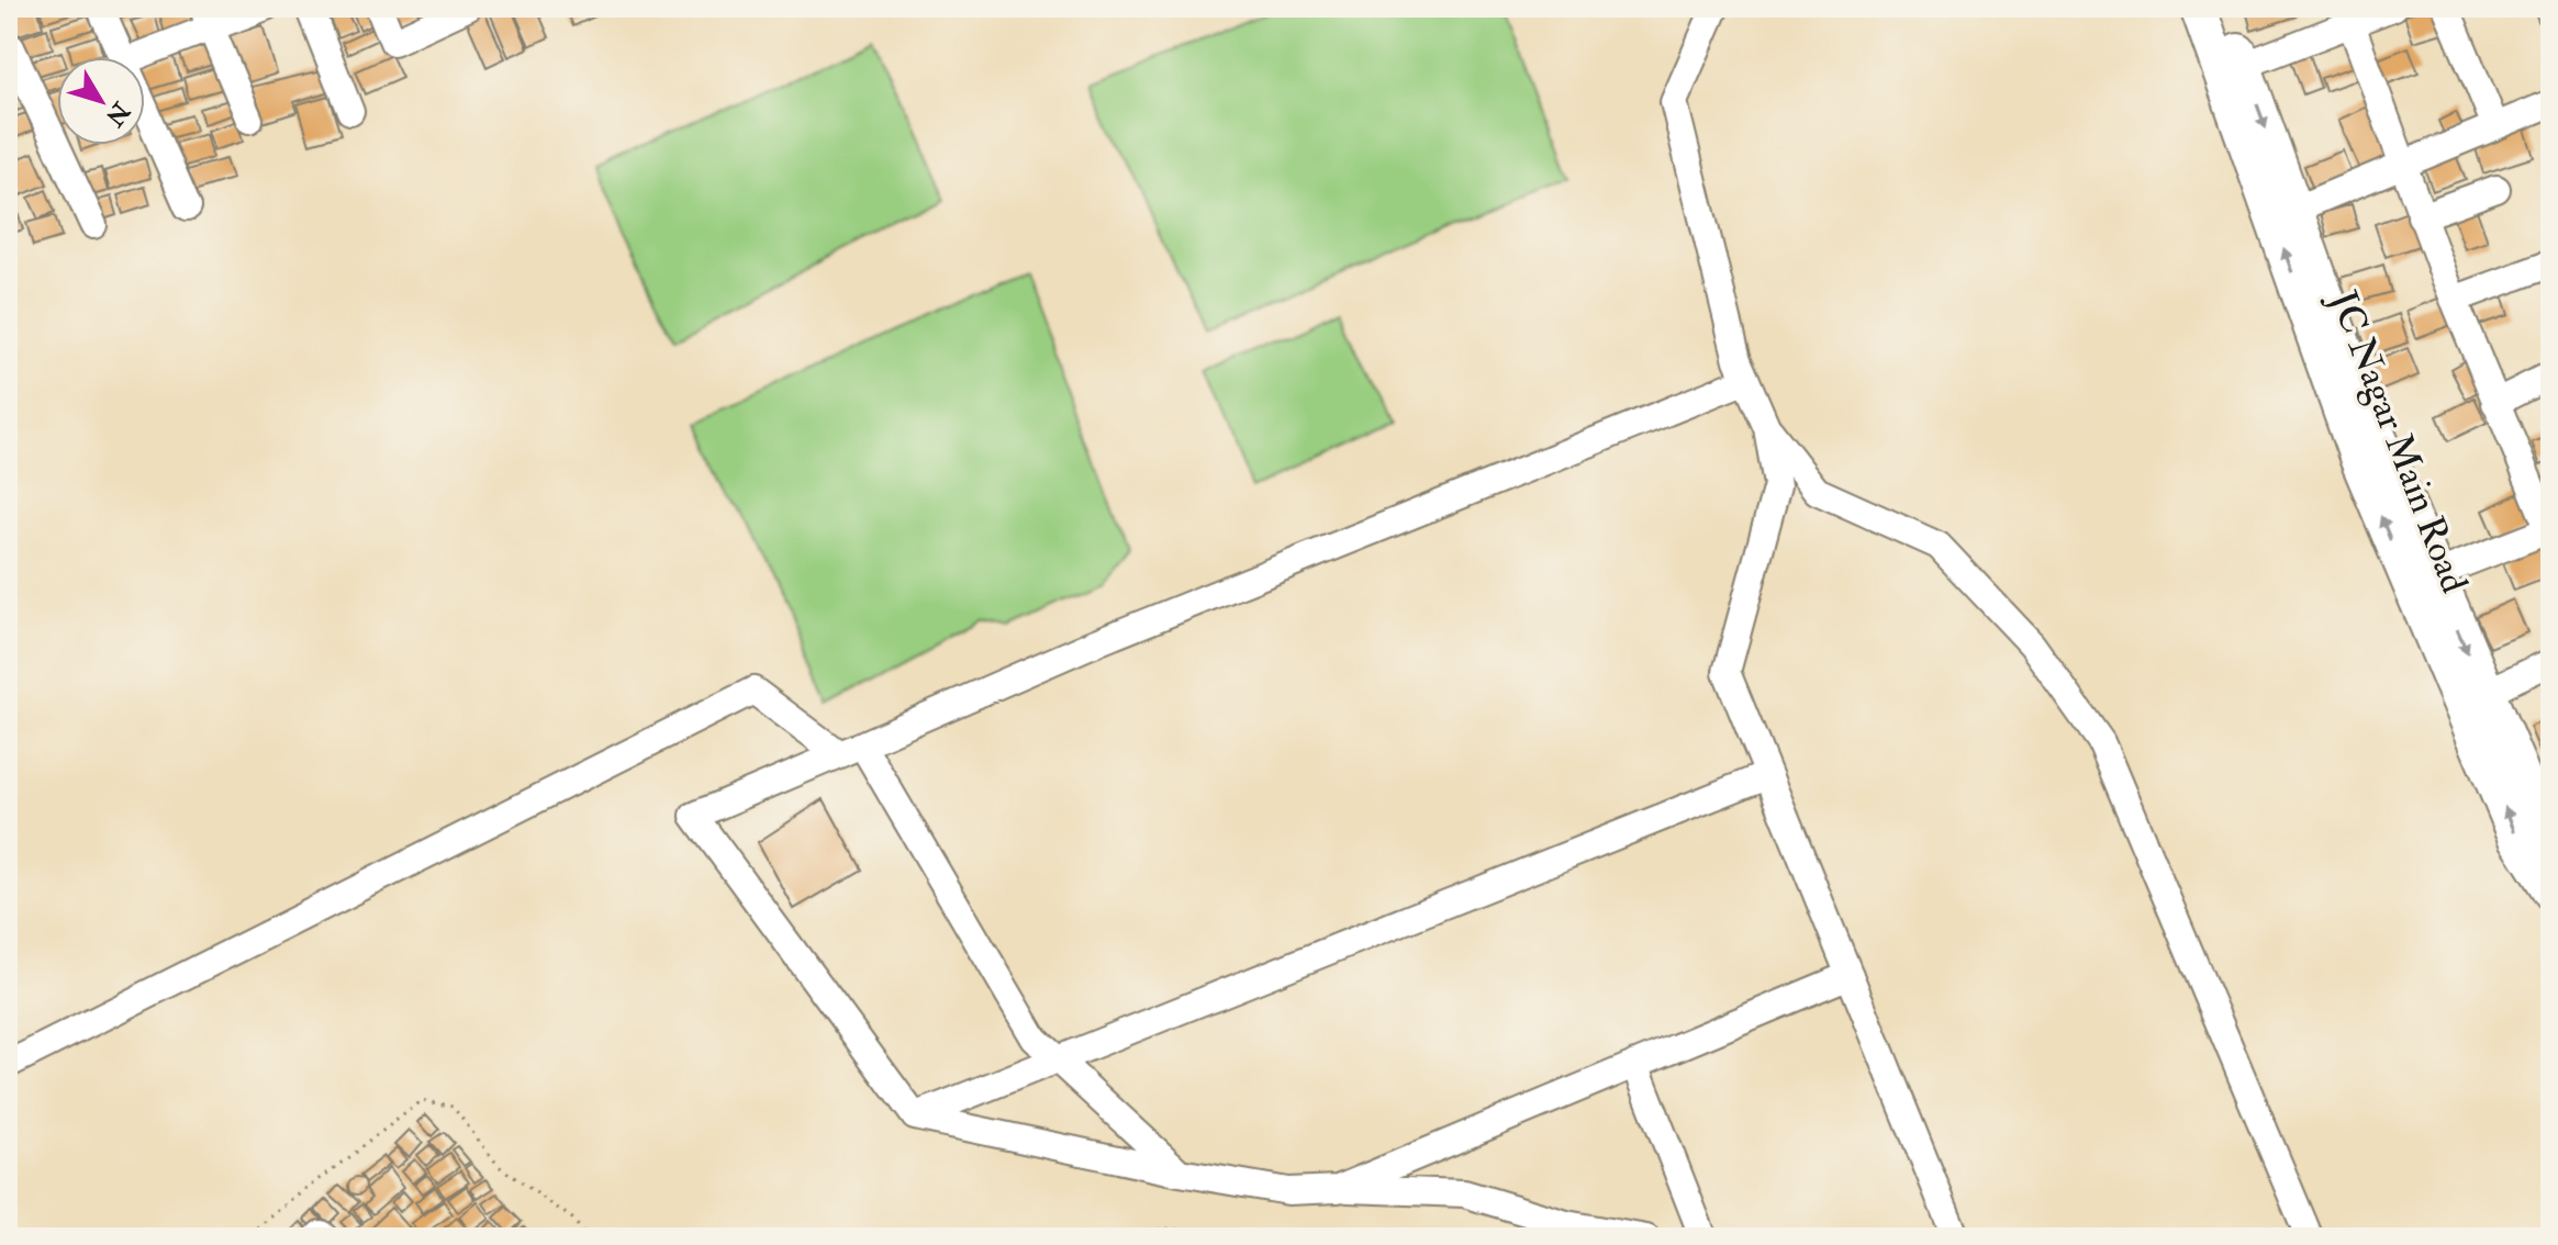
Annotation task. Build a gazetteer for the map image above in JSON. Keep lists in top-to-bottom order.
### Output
{
  "streets": {
    "main road": ["JC Nagar Main Road"]
  },
  "north": "bottom right"
}
